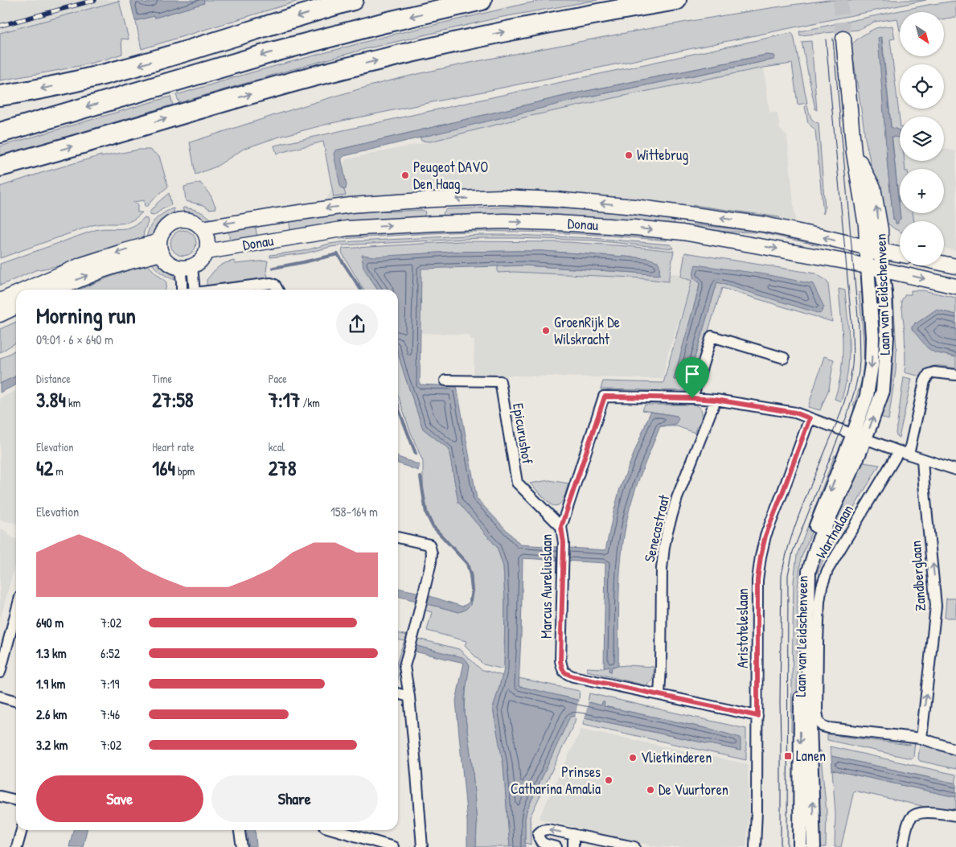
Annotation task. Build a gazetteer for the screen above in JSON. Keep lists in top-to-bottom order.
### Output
{
  "streets": {
    "main road": ["Donau", "Laan van Leidschenveen"],
    "street": [
      "Epicurushof",
      "Senecastraat",
      "Wartnalaan",
      "Zandberglaan",
      "Marcus Aureliuslaan",
      "Aristoteleslaan"
    ]
  },
  "crossings": [
    ["Donau", "Laan van Leidschenveen"],
    ["Laan van Leidschenveen", "Marcus Aureliuslaan"],
    ["Epicurushof", "Marcus Aureliuslaan"],
    ["Senecastraat", "Marcus Aureliuslaan"],
    ["Wartnalaan", "Zandberglaan"],
    ["Wartnalaan", "Marcus Aureliuslaan"],
    ["Zandberglaan", "Marcus Aureliuslaan"],
    ["Marcus Aureliuslaan", "Aristoteleslaan"]
  ],
  "one_way": ["Zandberglaan"],
  "places": {
    "other": [
      "Wittebrug",
      "Peugeot DAVO Den Haag",
      "GroenRijk De Wilskracht",
      "Vlietkinderen",
      "Prinses Catharina Amalia",
      "De Vuurtoren"
    ],
    "transit": ["Lanen"]
  },
  "north": "bottom right",
  "page": {
    "map_buttons": ["+", "−"],
    "heading": ["Morning run", "09:01 · 6 × 640 m"],
    "stats": [
      ["Distance", "3.84 km"],
      ["Time", "27:58"],
      ["Pace", "7:17 /km"],
      ["Elevation", "42 m"],
      ["Heart rate", "164 bpm"],
      ["kcal", "278"]
    ],
    "chart": ["Elevation", "158–164 m"],
    "list": [
      {
        "name": "640 m",
        "note": "7:02"
      },
      {
        "name": "1.3 km",
        "note": "6:52"
      },
      {
        "name": "1.9 km",
        "note": "7:19"
      },
      {
        "name": "2.6 km",
        "note": "7:46"
      },
      {
        "name": "3.2 km",
        "note": "7:02"
      }
    ],
    "buttons": ["Save", "Share"]
  }
}
